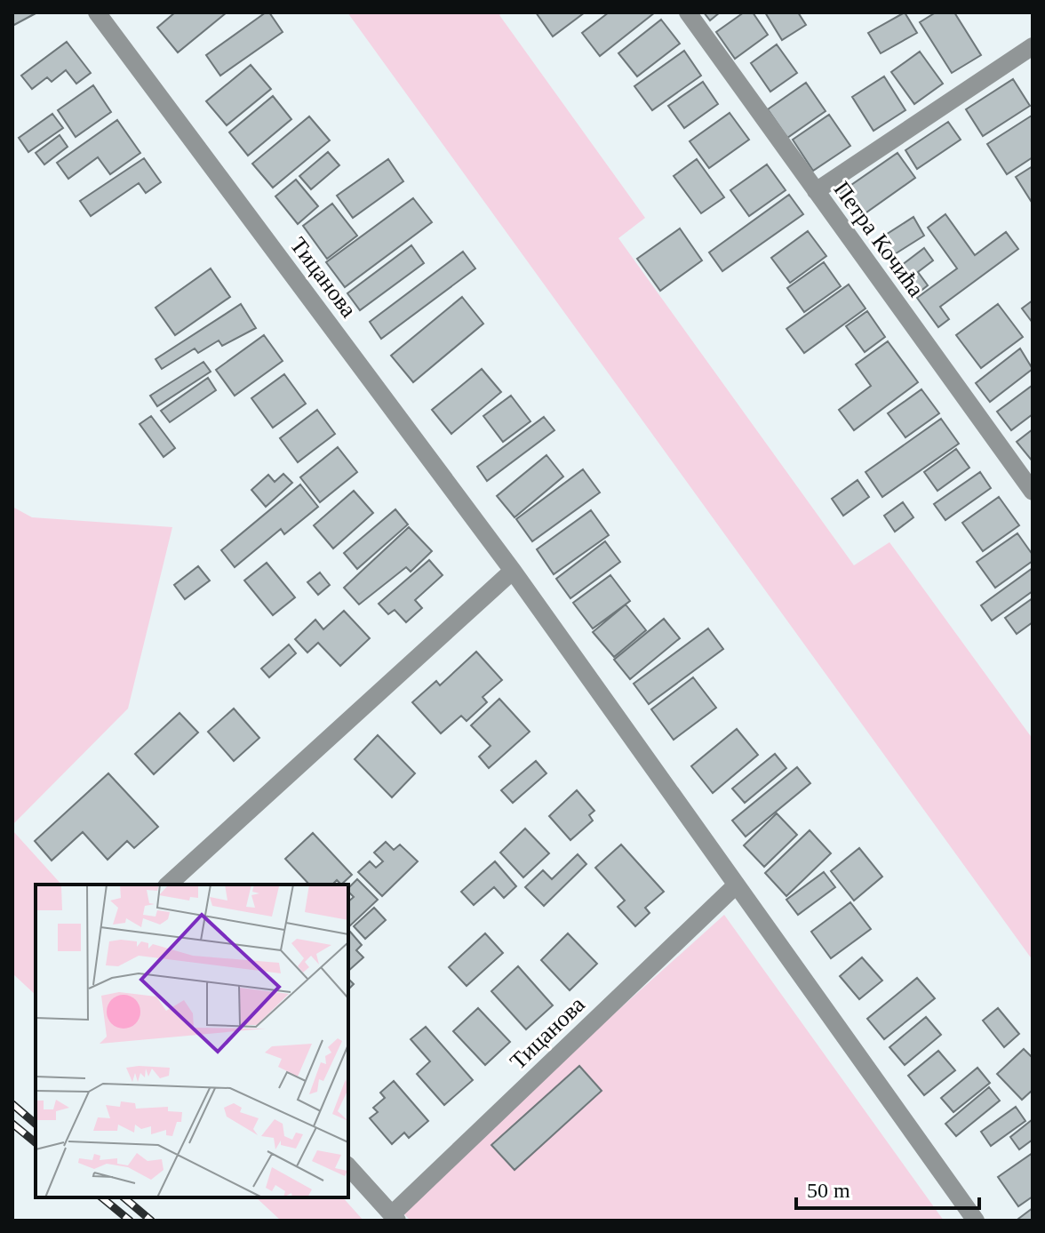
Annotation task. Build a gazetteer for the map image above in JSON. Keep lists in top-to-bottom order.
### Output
{
  "streets": {
    "street": ["Петра Кочића", "Тицанова"]
  },
  "scale_bar": "50 m"
}
